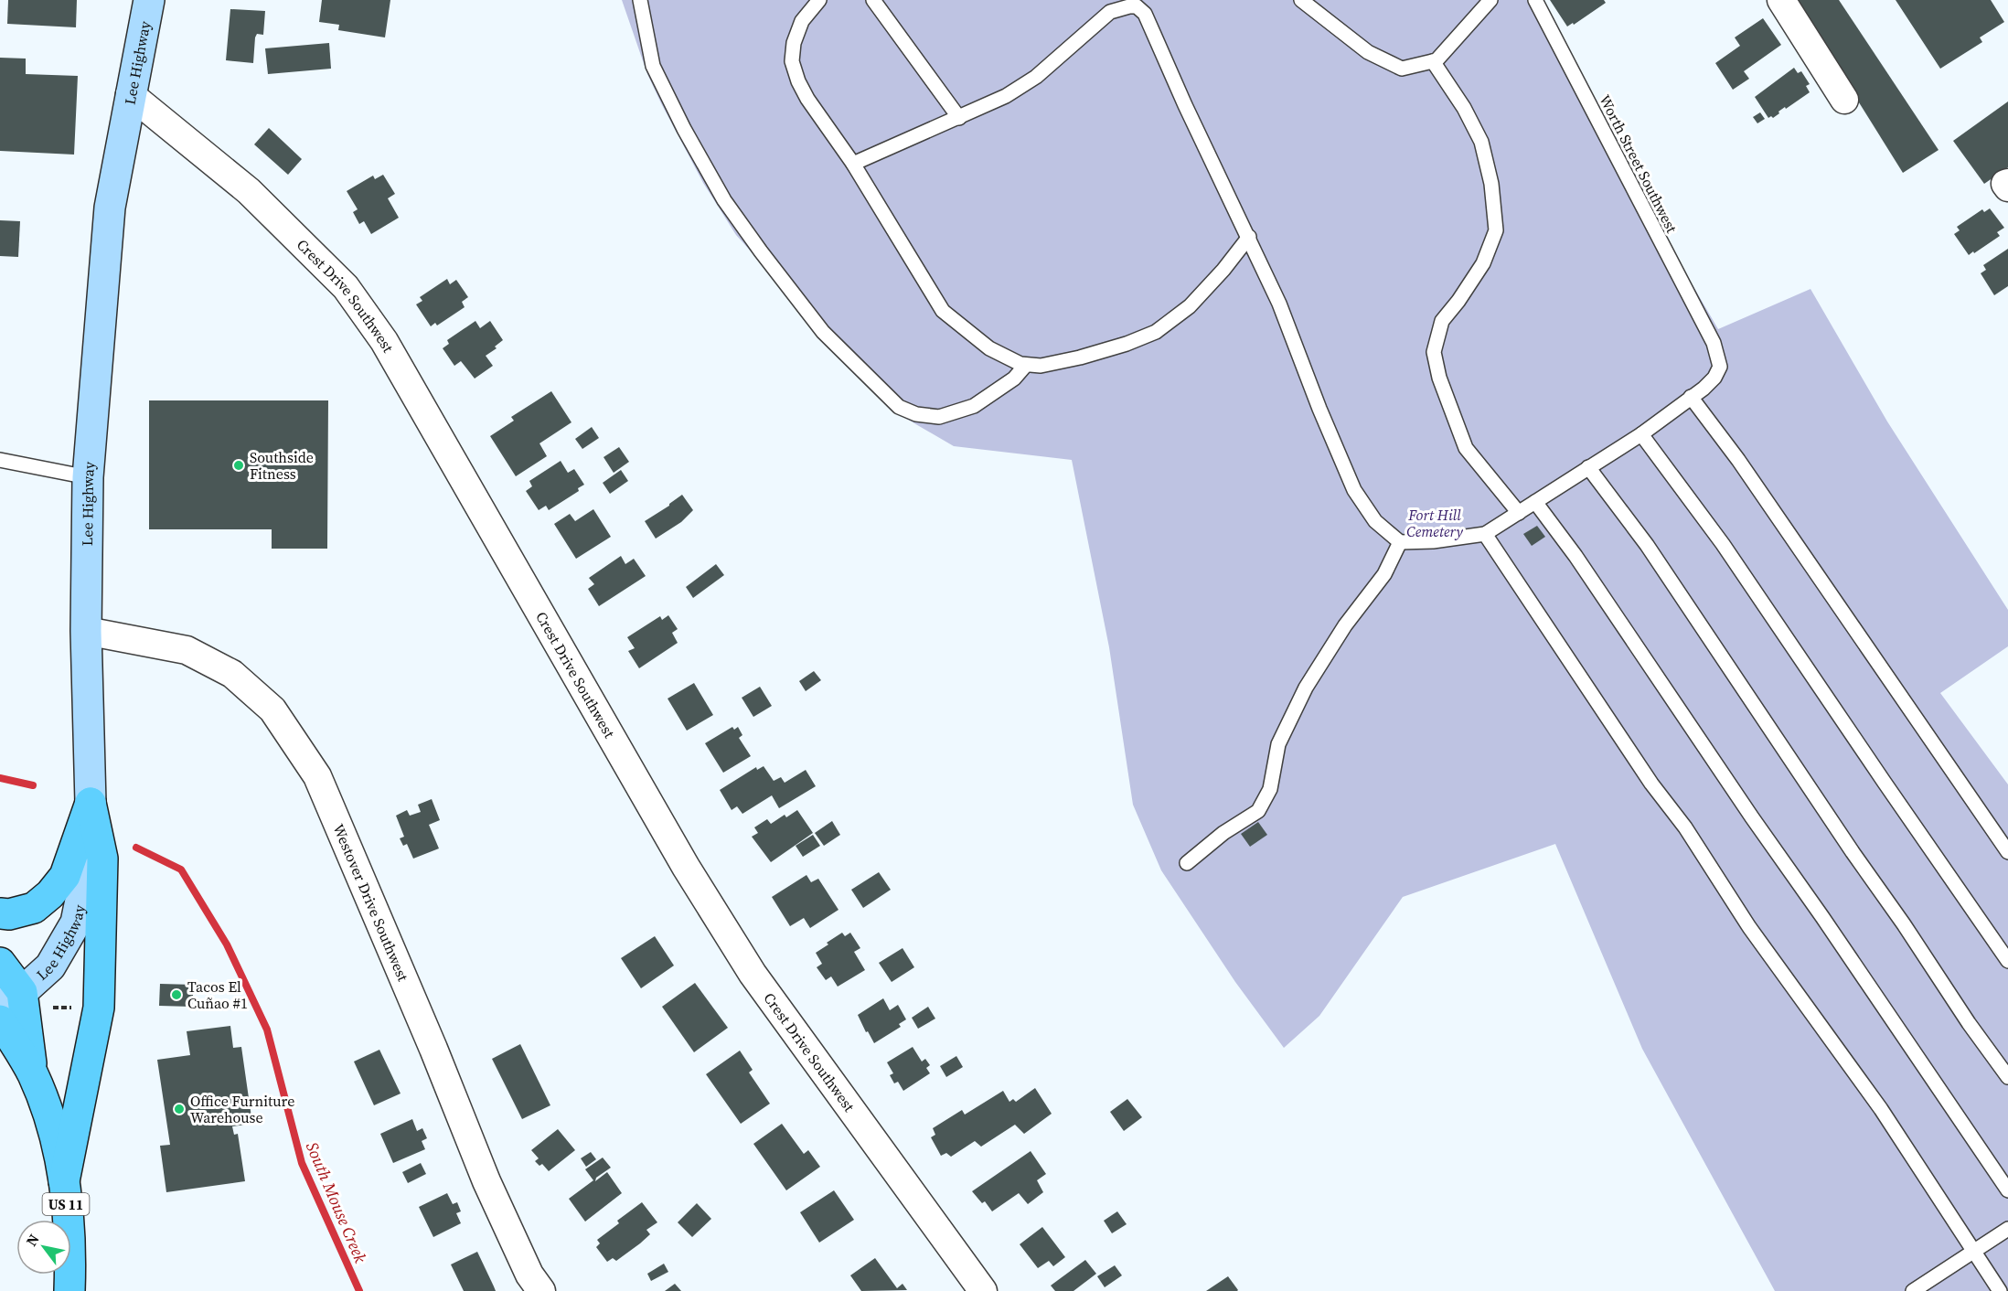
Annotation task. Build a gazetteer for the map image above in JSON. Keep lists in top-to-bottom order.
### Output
{
  "streets": {
    "main road": ["Lee Highway", "US 11"],
    "street": ["Crest Drive Southwest", "Westover Drive Southwest"],
    "lane": ["Worth Street Southwest"]
  },
  "crossings": [
    ["Lee Highway", "Crest Drive Southwest"],
    ["Lee Highway", "Westover Drive Southwest"],
    ["Lee Highway", "US 11"]
  ],
  "water": ["South Mouse Creek"],
  "parks": ["Fort Hill Cemetery"],
  "places": ["Southside Fitness", "Tacos El Cuñao #1", "Office Furniture Warehouse"],
  "north": "top left"
}
